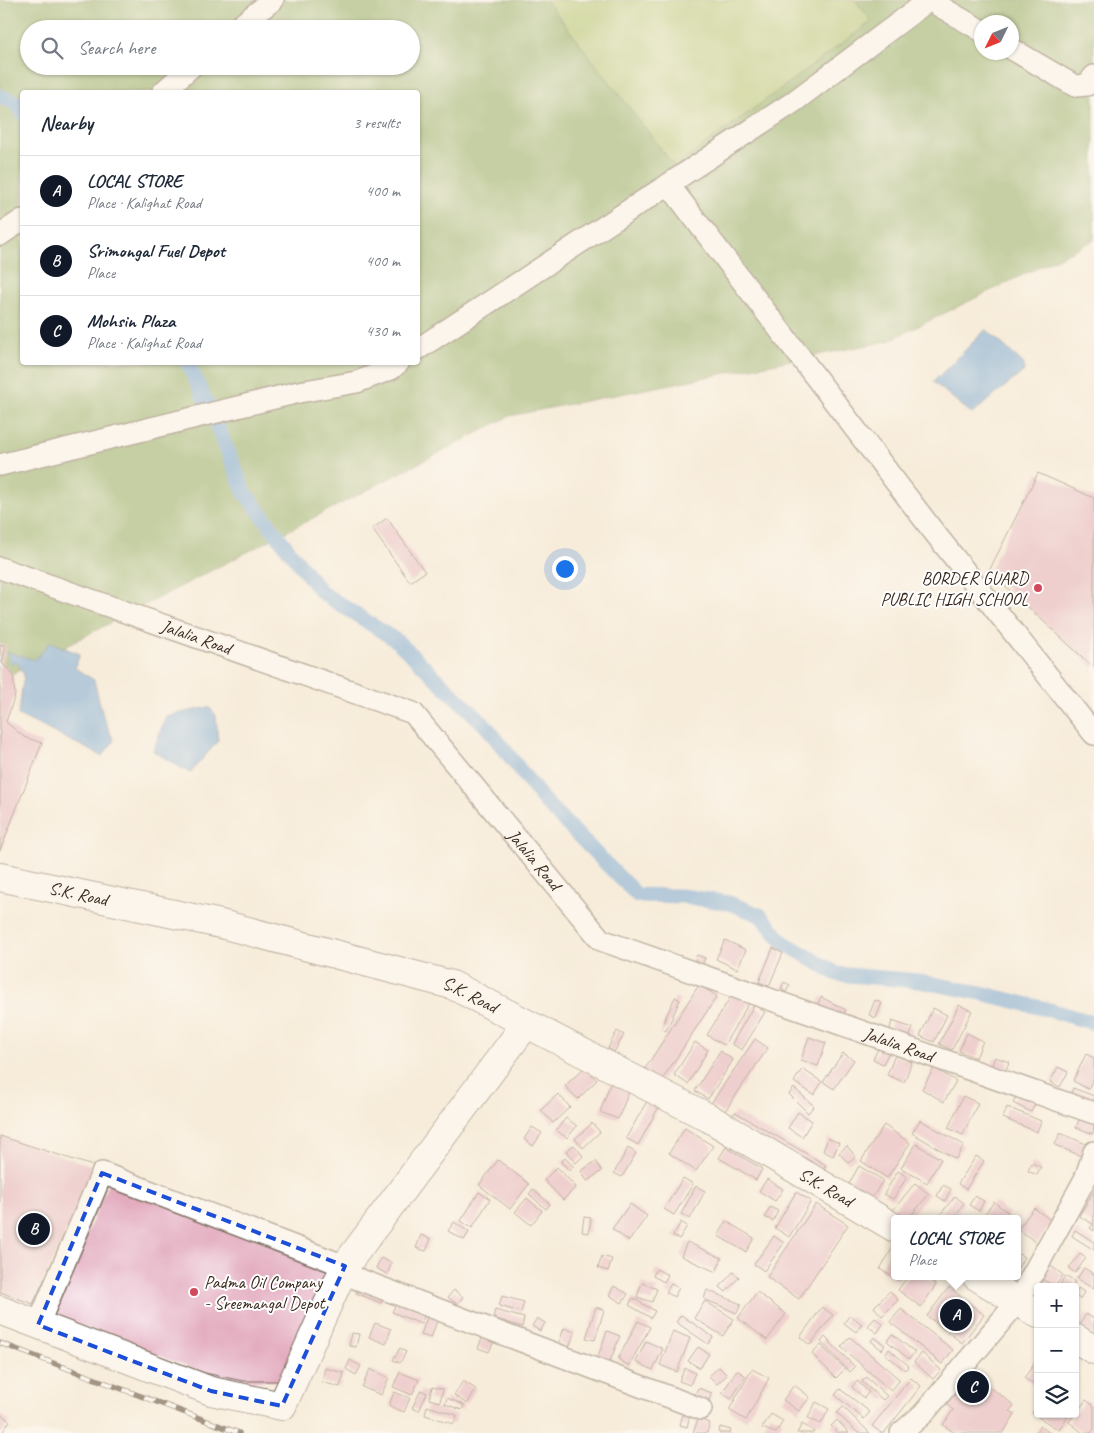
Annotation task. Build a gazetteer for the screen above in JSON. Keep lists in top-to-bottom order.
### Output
{
  "streets": {
    "main road": ["S.K. Road"],
    "street": ["Jalalia Road"]
  },
  "places": ["BORDER GUARD PUBLIC HIGH SCHOOL", "Padma Oil Company - Sreemangal Depot"],
  "north": "bottom left",
  "page": {
    "search": "Search here",
    "heading": ["Nearby", "3 results"],
    "list": [
      {
        "mark": "A",
        "name": "LOCAL STORE",
        "note": "Place · Kalighat Road",
        "value": "400 m"
      },
      {
        "mark": "B",
        "name": "Srimongal Fuel Depot",
        "note": "Place",
        "value": "400 m"
      },
      {
        "mark": "C",
        "name": "Mohsin Plaza",
        "note": "Place · Kalighat Road",
        "value": "430 m"
      }
    ],
    "pins": ["B", "A", "C"],
    "popup": ["LOCAL STORE", "Place"],
    "map_buttons": ["+", "−"]
  }
}
